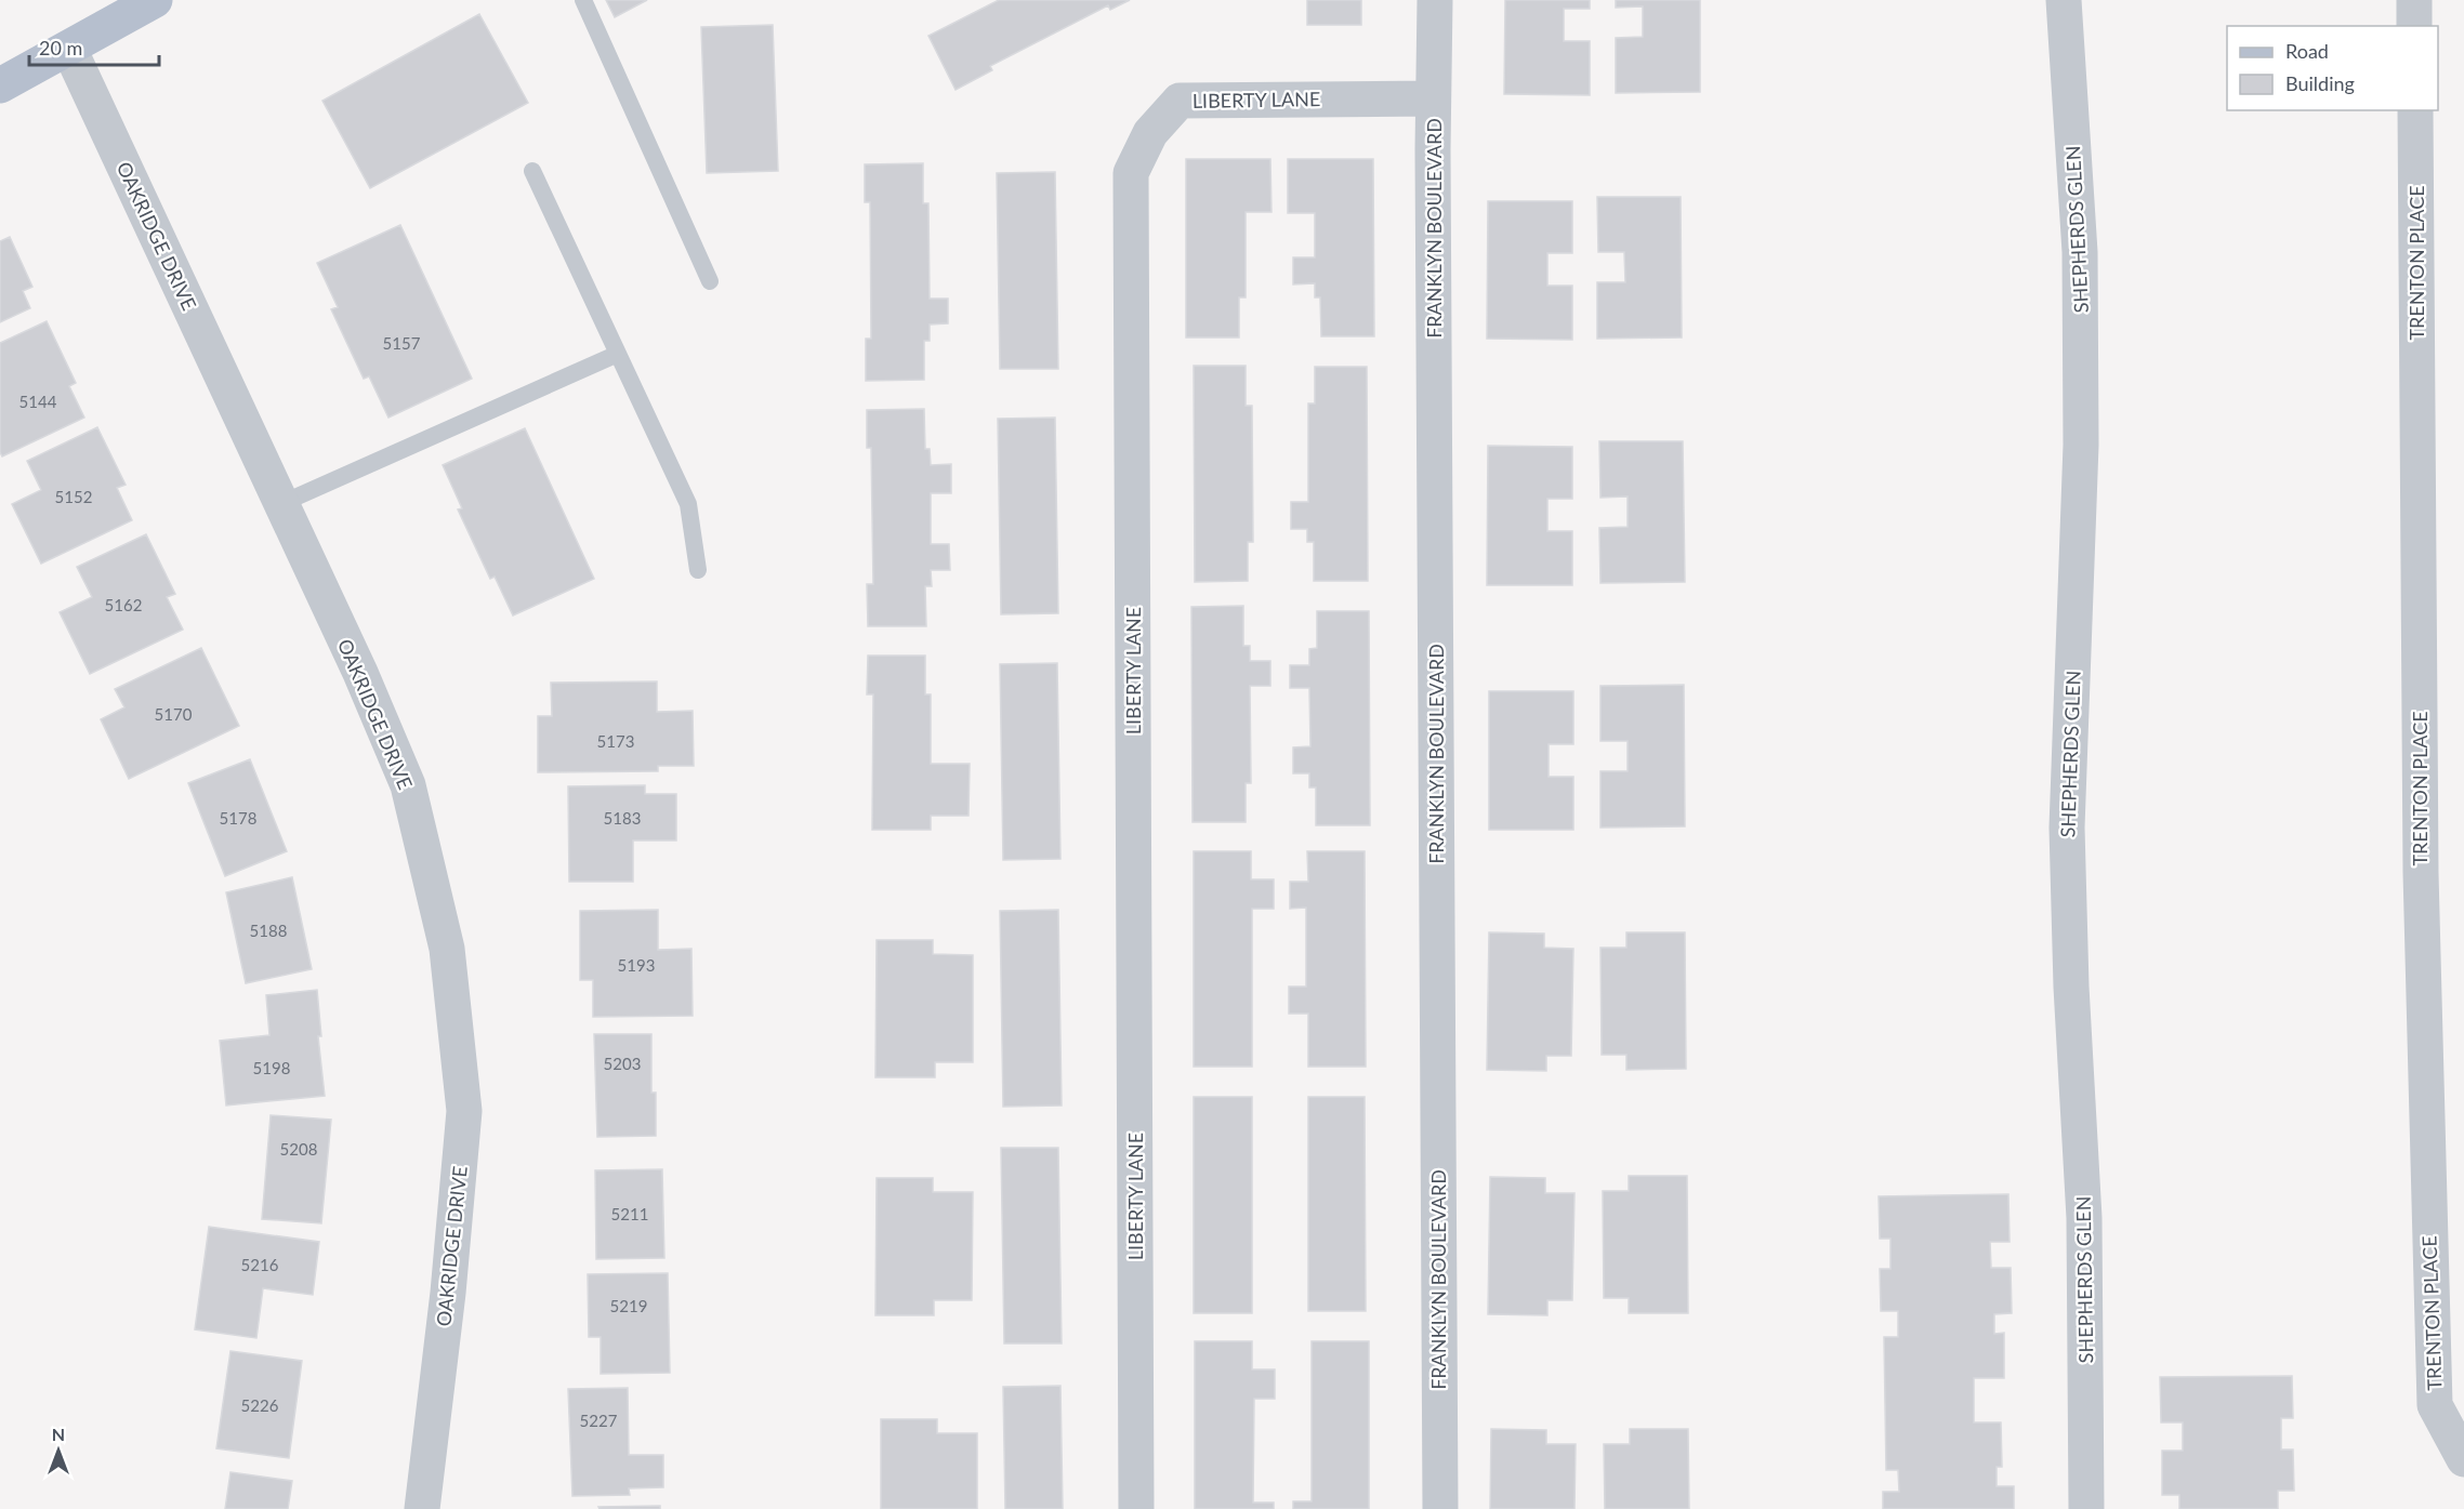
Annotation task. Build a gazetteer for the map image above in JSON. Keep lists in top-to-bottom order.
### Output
{
  "streets": {
    "street": [
      "LIBERTY LANE",
      "FRANKLYN BOULEVARD",
      "SHEPHERDS GLEN",
      "OAKRIDGE DRIVE",
      "TRENTON PLACE"
    ]
  },
  "crossings": [
    ["LIBERTY LANE", "FRANKLYN BOULEVARD"]
  ],
  "house_numbers": [
    "5157",
    "5144",
    "5152",
    "5162",
    "5170",
    "5173",
    "5178",
    "5183",
    "5188",
    "5193",
    "5203",
    "5198",
    "5208",
    "5211",
    "5216",
    "5219",
    "5226",
    "5227"
  ],
  "legend": ["Road", "Building"],
  "scale_bar": "20 m",
  "north": "top"
}
